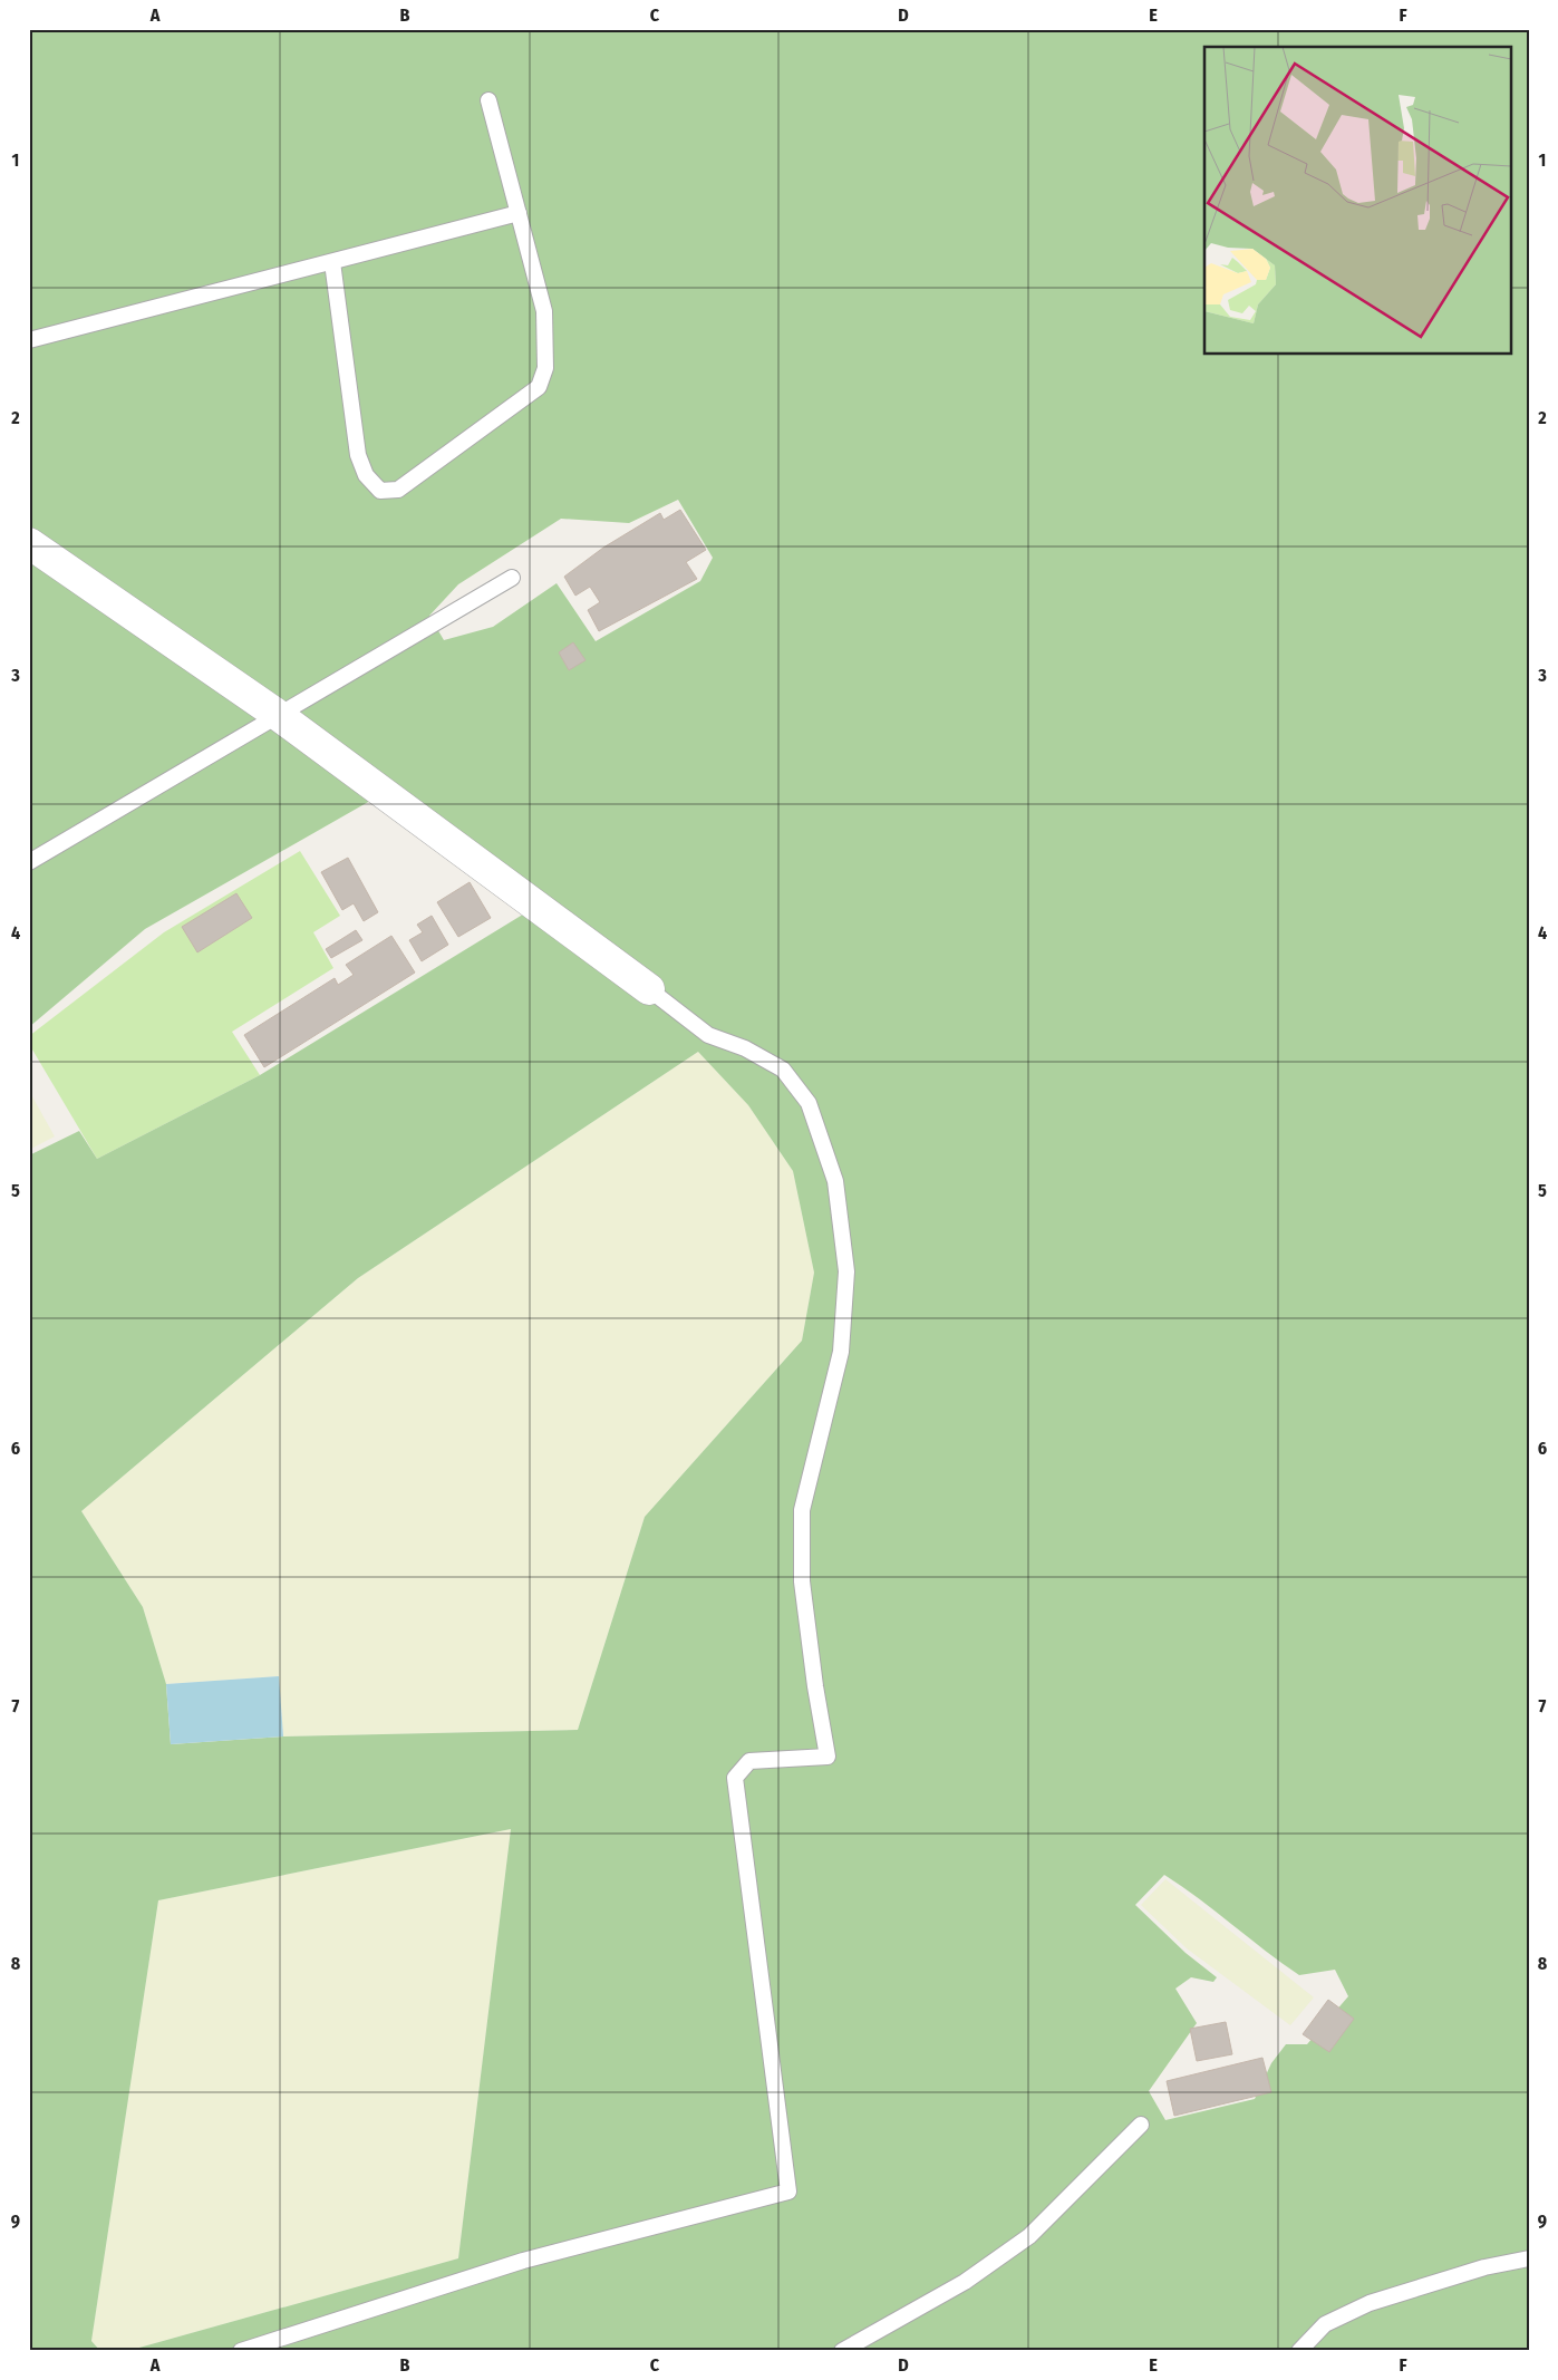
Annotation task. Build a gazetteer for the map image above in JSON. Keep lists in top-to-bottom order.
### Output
{
  "grid": {
    "columns": [
      "A",
      "B",
      "C",
      "D",
      "E",
      "F"
    ],
    "rows": [
      "1",
      "2",
      "3",
      "4",
      "5",
      "6",
      "7",
      "8",
      "9"
    ]
  }
}
